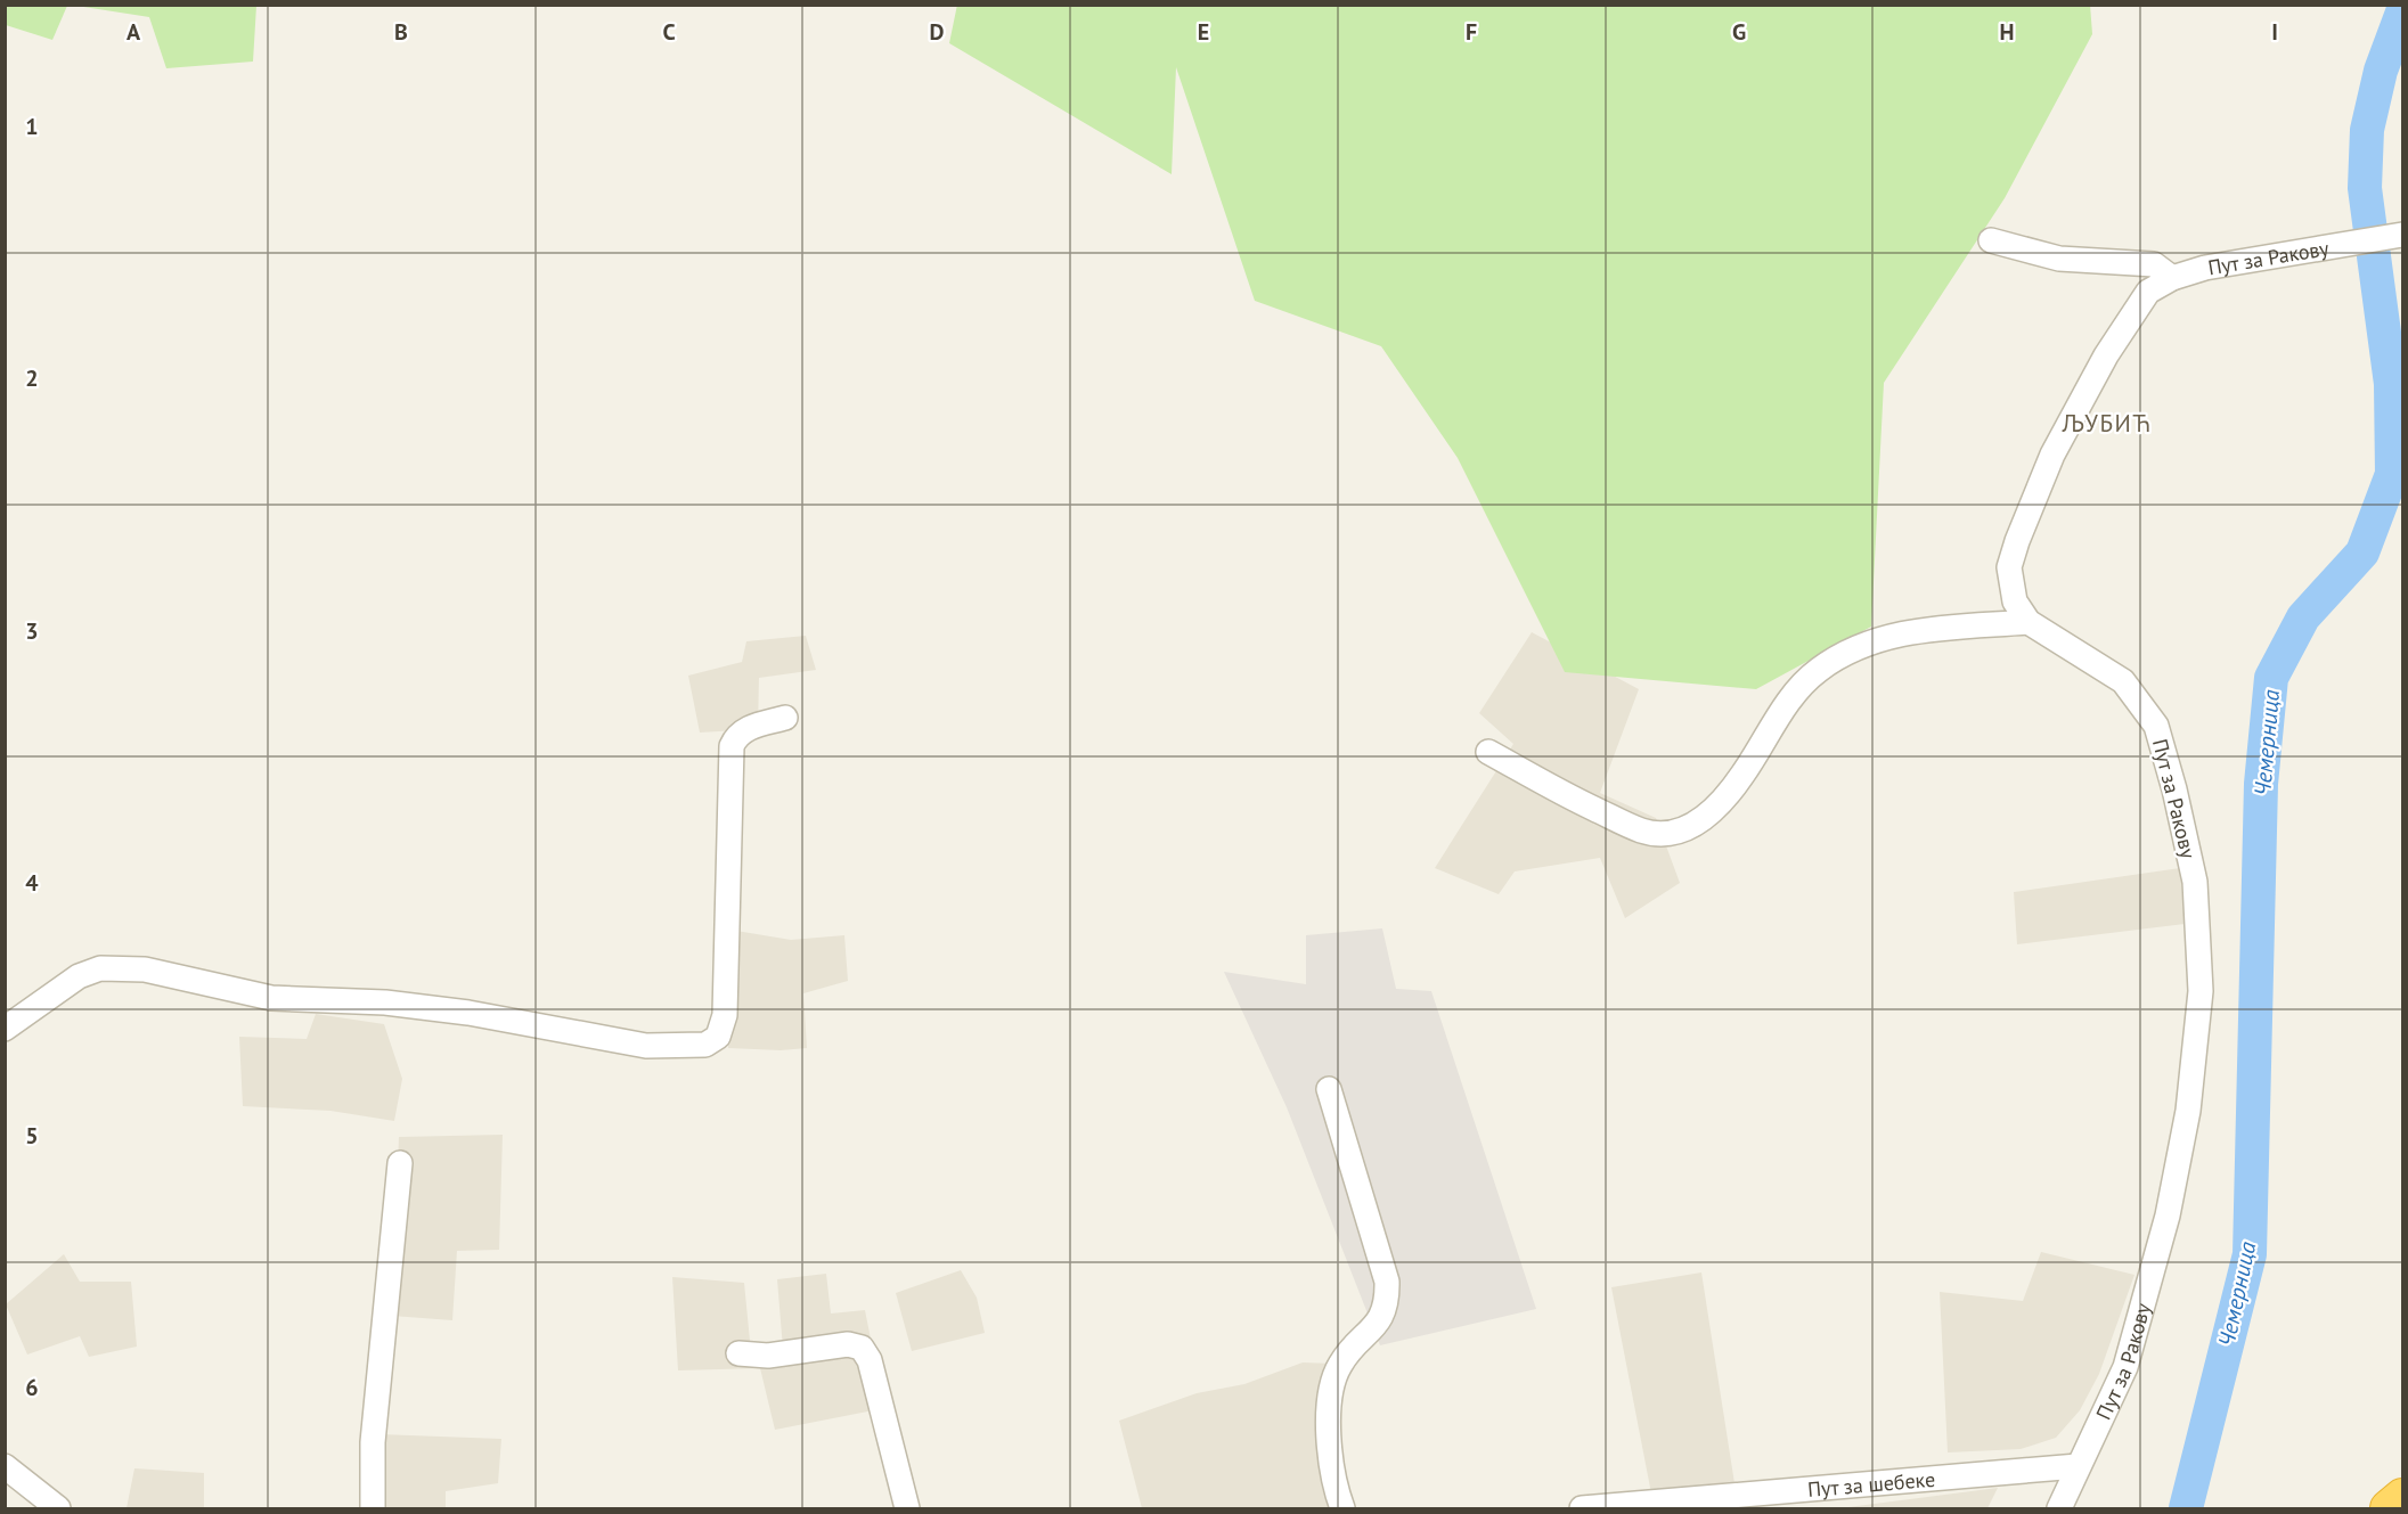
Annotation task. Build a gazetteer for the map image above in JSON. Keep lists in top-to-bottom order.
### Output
{
  "streets": {
    "street": ["Пут за Ракову", "Пут за шебеке"]
  },
  "crossings": [
    ["Пут за Ракову", "Пут за шебеке"]
  ],
  "districts": ["ЉУБИЋ"],
  "water": ["Чемерница"],
  "grid": {
    "columns": [
      "A",
      "B",
      "C",
      "D",
      "E",
      "F",
      "G",
      "H",
      "I"
    ],
    "rows": [
      "1",
      "2",
      "3",
      "4",
      "5",
      "6"
    ]
  }
}
